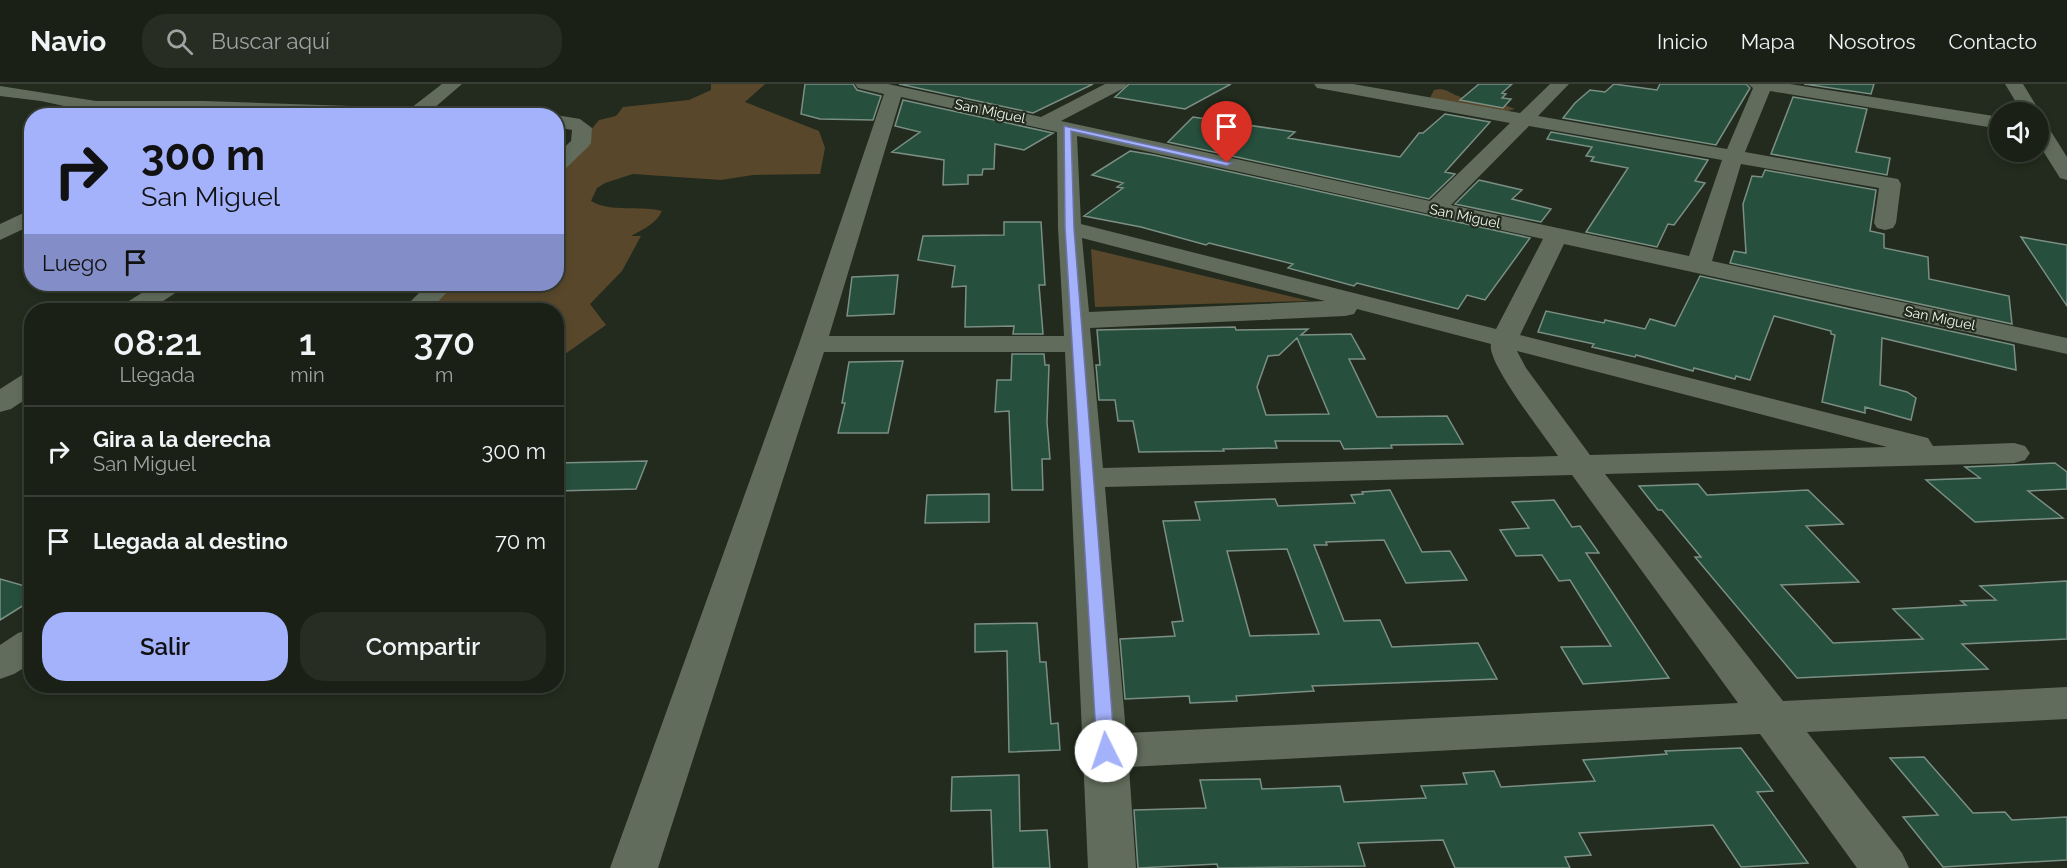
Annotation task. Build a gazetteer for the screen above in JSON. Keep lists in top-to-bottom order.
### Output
{
  "streets": {
    "street": ["San Miguel"]
  },
  "page": {
    "header": "Navio",
    "search": "Buscar aquí",
    "nav": [
      "Inicio",
      "Mapa",
      "Nosotros",
      "Contacto"
    ],
    "turn": ["300 m", "San Miguel"],
    "then": "Luego",
    "eta": [
      "08:21",
      "Llegada",
      "1",
      "min",
      "370",
      "m"
    ],
    "list": [
      {
        "name": "Gira a la derecha",
        "note": "San Miguel",
        "value": "300 m"
      },
      {
        "name": "Llegada al destino",
        "value": "70 m"
      }
    ],
    "buttons": ["Salir", "Compartir"]
  }
}
